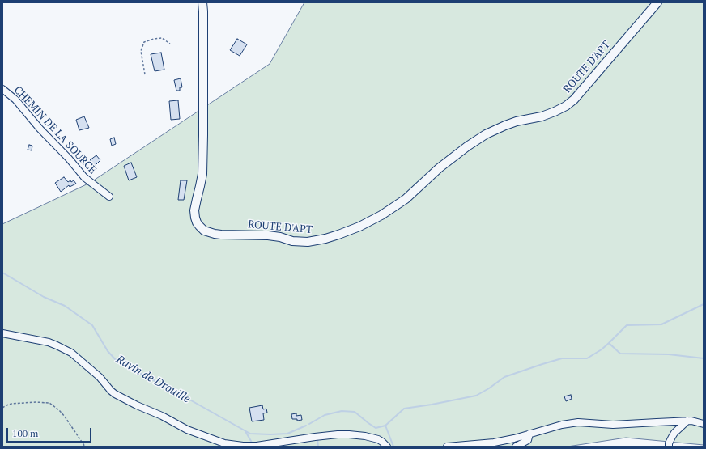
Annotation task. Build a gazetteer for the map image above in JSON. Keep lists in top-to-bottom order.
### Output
{
  "streets": {
    "main road": ["ROUTE D'APT"],
    "street": ["CHEMIN DE LA SOURCE"]
  },
  "water": ["Ravin de Drouille"],
  "scale_bar": "100 m"
}
